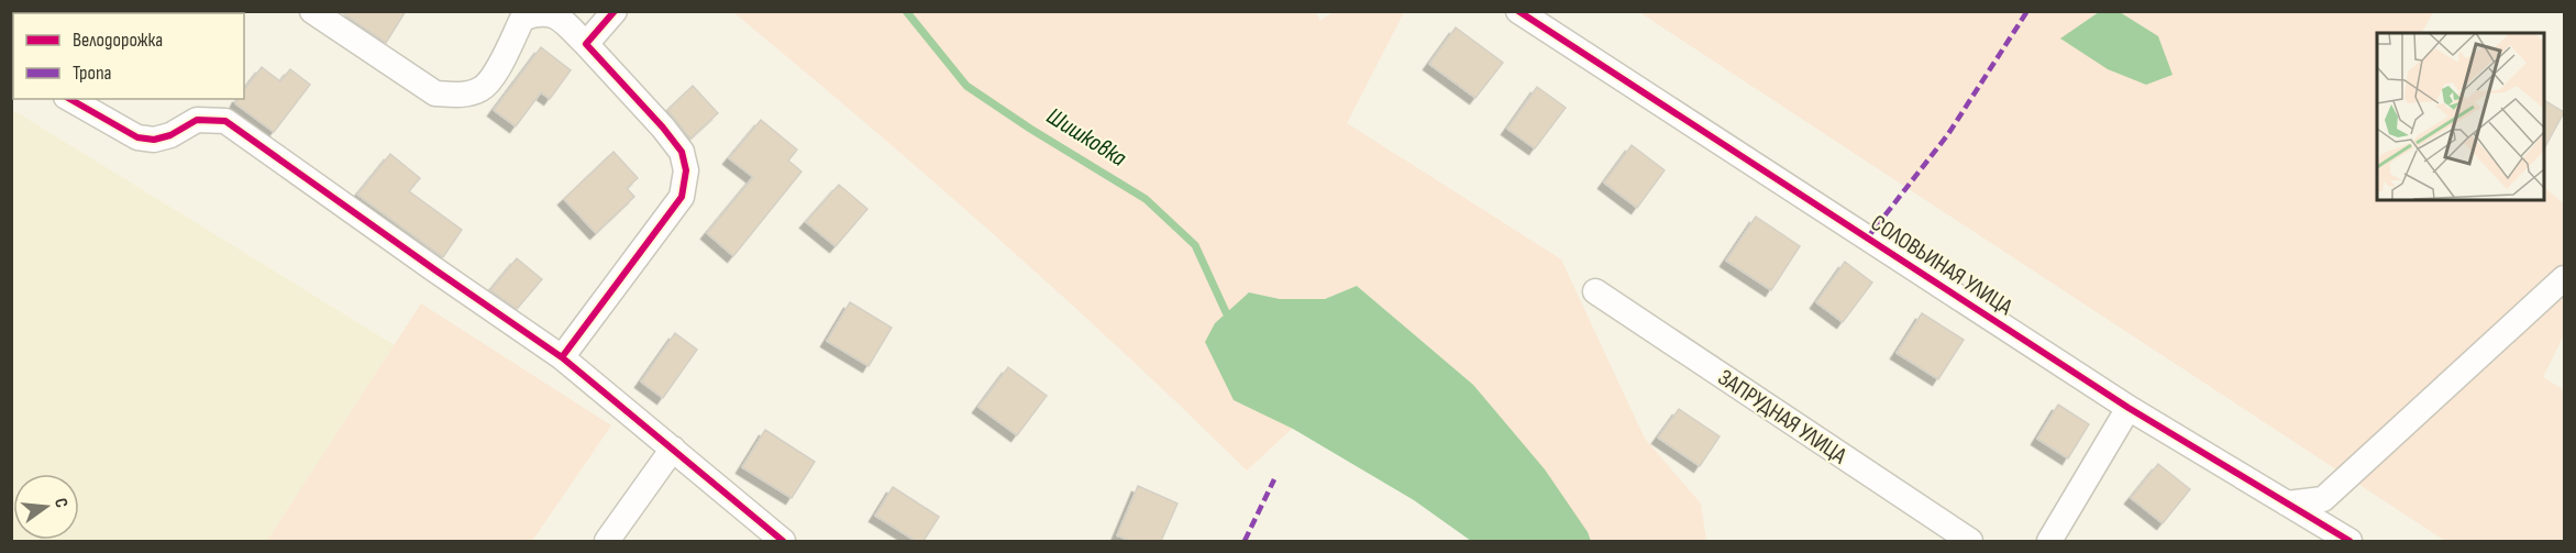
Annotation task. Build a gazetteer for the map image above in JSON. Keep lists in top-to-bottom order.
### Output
{
  "streets": {
    "street": ["СОЛОВЬИНАЯ УЛИЦА", "ЗАПРУДНАЯ УЛИЦА"]
  },
  "water": ["Шишковка"],
  "legend": ["Велодорожка", "Тропа"],
  "north": "right"
}
